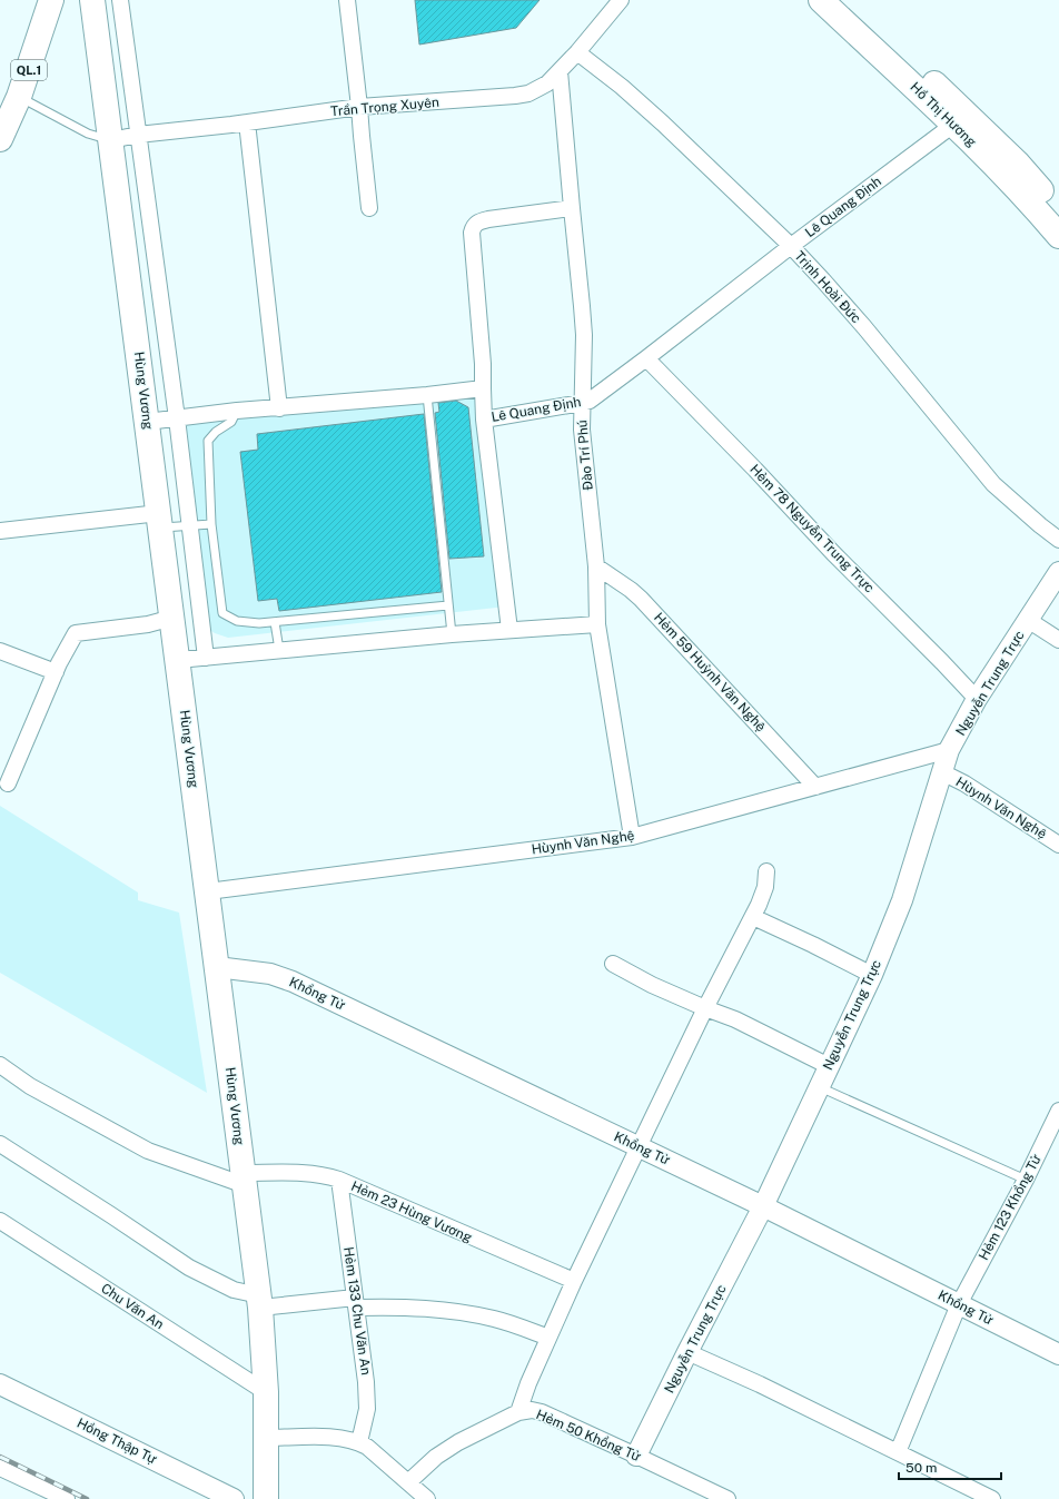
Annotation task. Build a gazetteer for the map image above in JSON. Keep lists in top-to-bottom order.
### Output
{
  "streets": {
    "main road": ["QL.1", "Hồ Thị Hương", "Hùng Vương"],
    "street": [
      "Trần Trọng Xuyên",
      "Lê Quang Định",
      "Trịnh Hoài Đức",
      "Đào Trí Phú",
      "Hẻm 78 Nguyễn Trung Trực",
      "Hẻm 59 Huỳnh Văn Nghệ",
      "Nguyễn Trung Trực",
      "Hùynh Văn Nghệ",
      "Khổng Tử",
      "Hẻm 123 Khổng Tử",
      "Hẻm 23 Hùng Vương",
      "Chu Văn An",
      "Hẻm 133 Chu Văn An",
      "Hẻm 50 Khổng Tử",
      "Hồng Thập Tự"
    ]
  },
  "crossings": [
    ["Trần Trọng Xuyên", "Trịnh Hoài Đức"],
    ["Trần Trọng Xuyên", "Hùng Vương"],
    ["Trần Trọng Xuyên", "Đào Trí Phú"],
    ["Hồ Thị Hương", "Lê Quang Định"],
    ["Lê Quang Định", "Trịnh Hoài Đức"],
    ["Lê Quang Định", "Đào Trí Phú"],
    ["Lê Quang Định", "Hẻm 78 Nguyễn Trung Trực"],
    ["Hùng Vương", "Hùynh Văn Nghệ"],
    ["Hùng Vương", "Khổng Tử"],
    ["Hùng Vương", "Hẻm 23 Hùng Vương"],
    ["Hùng Vương", "Chu Văn An"],
    ["Đào Trí Phú", "Hẻm 59 Huỳnh Văn Nghệ"],
    ["Đào Trí Phú", "Hùynh Văn Nghệ"],
    ["Hẻm 78 Nguyễn Trung Trực", "Nguyễn Trung Trực"],
    ["Hẻm 59 Huỳnh Văn Nghệ", "Hùynh Văn Nghệ"],
    ["Nguyễn Trung Trực", "Hùynh Văn Nghệ"],
    ["Nguyễn Trung Trực", "Khổng Tử"],
    ["Nguyễn Trung Trực", "Hẻm 50 Khổng Tử"],
    ["Khổng Tử", "Hẻm 123 Khổng Tử"],
    ["Hẻm 23 Hùng Vương", "Hẻm 133 Chu Văn An"]
  ],
  "scale_bar": "50 m"
}
